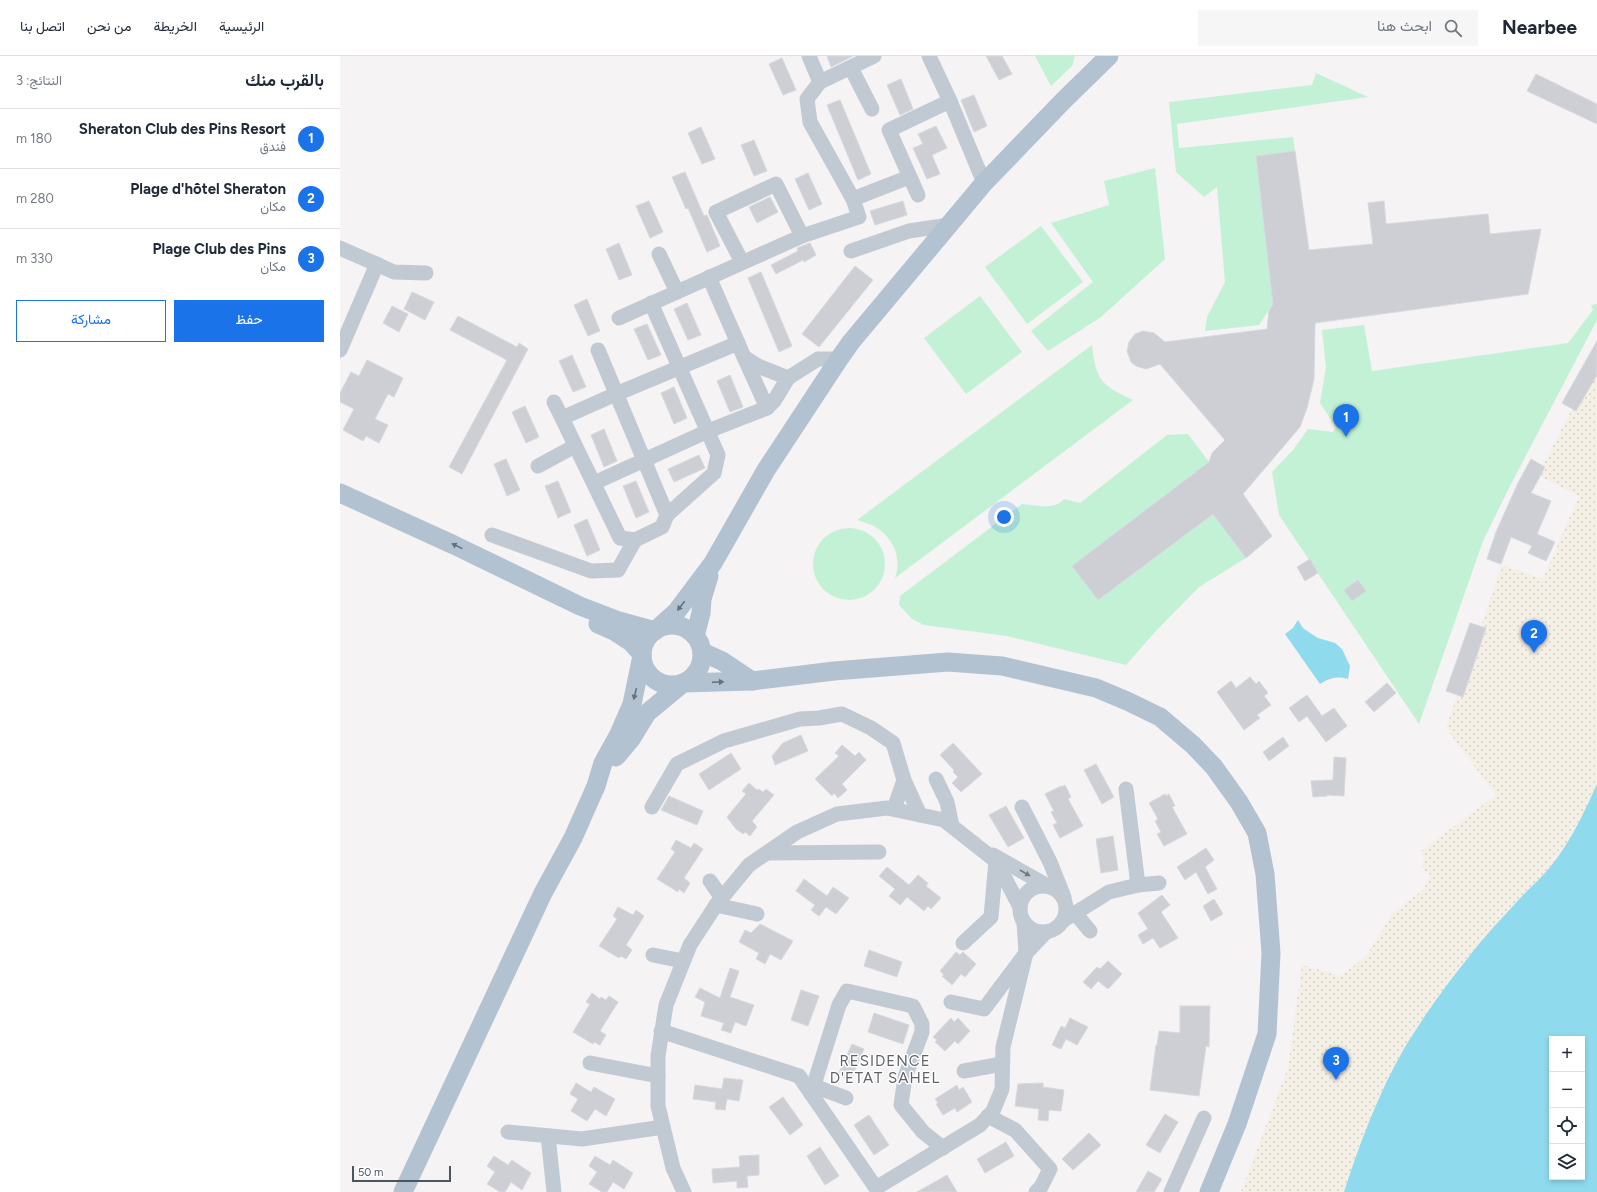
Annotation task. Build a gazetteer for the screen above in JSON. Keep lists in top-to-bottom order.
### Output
{
  "districts": ["RESIDENCE D'ETAT SAHEL"],
  "scale_bar": "50 m",
  "page": {
    "header": "Nearbee",
    "search": "ابحث هنا",
    "nav": [
      "الرئيسية",
      "الخريطة",
      "من نحن",
      "اتصل بنا"
    ],
    "heading": ["بالقرب منك", "النتائج: 3"],
    "list": [
      {
        "mark": "1",
        "name": "Sheraton Club des Pins Resort",
        "note": "فندق",
        "value": "180 m"
      },
      {
        "mark": "2",
        "name": "Plage d'hôtel Sheraton",
        "note": "مكان",
        "value": "280 m"
      },
      {
        "mark": "3",
        "name": "Plage Club des Pins",
        "note": "مكان",
        "value": "330 m"
      }
    ],
    "buttons": ["حفظ", "مشاركة"],
    "pins": ["1", "2", "3"],
    "map_buttons": ["+", "−"],
    "scale": "50 m"
  }
}
